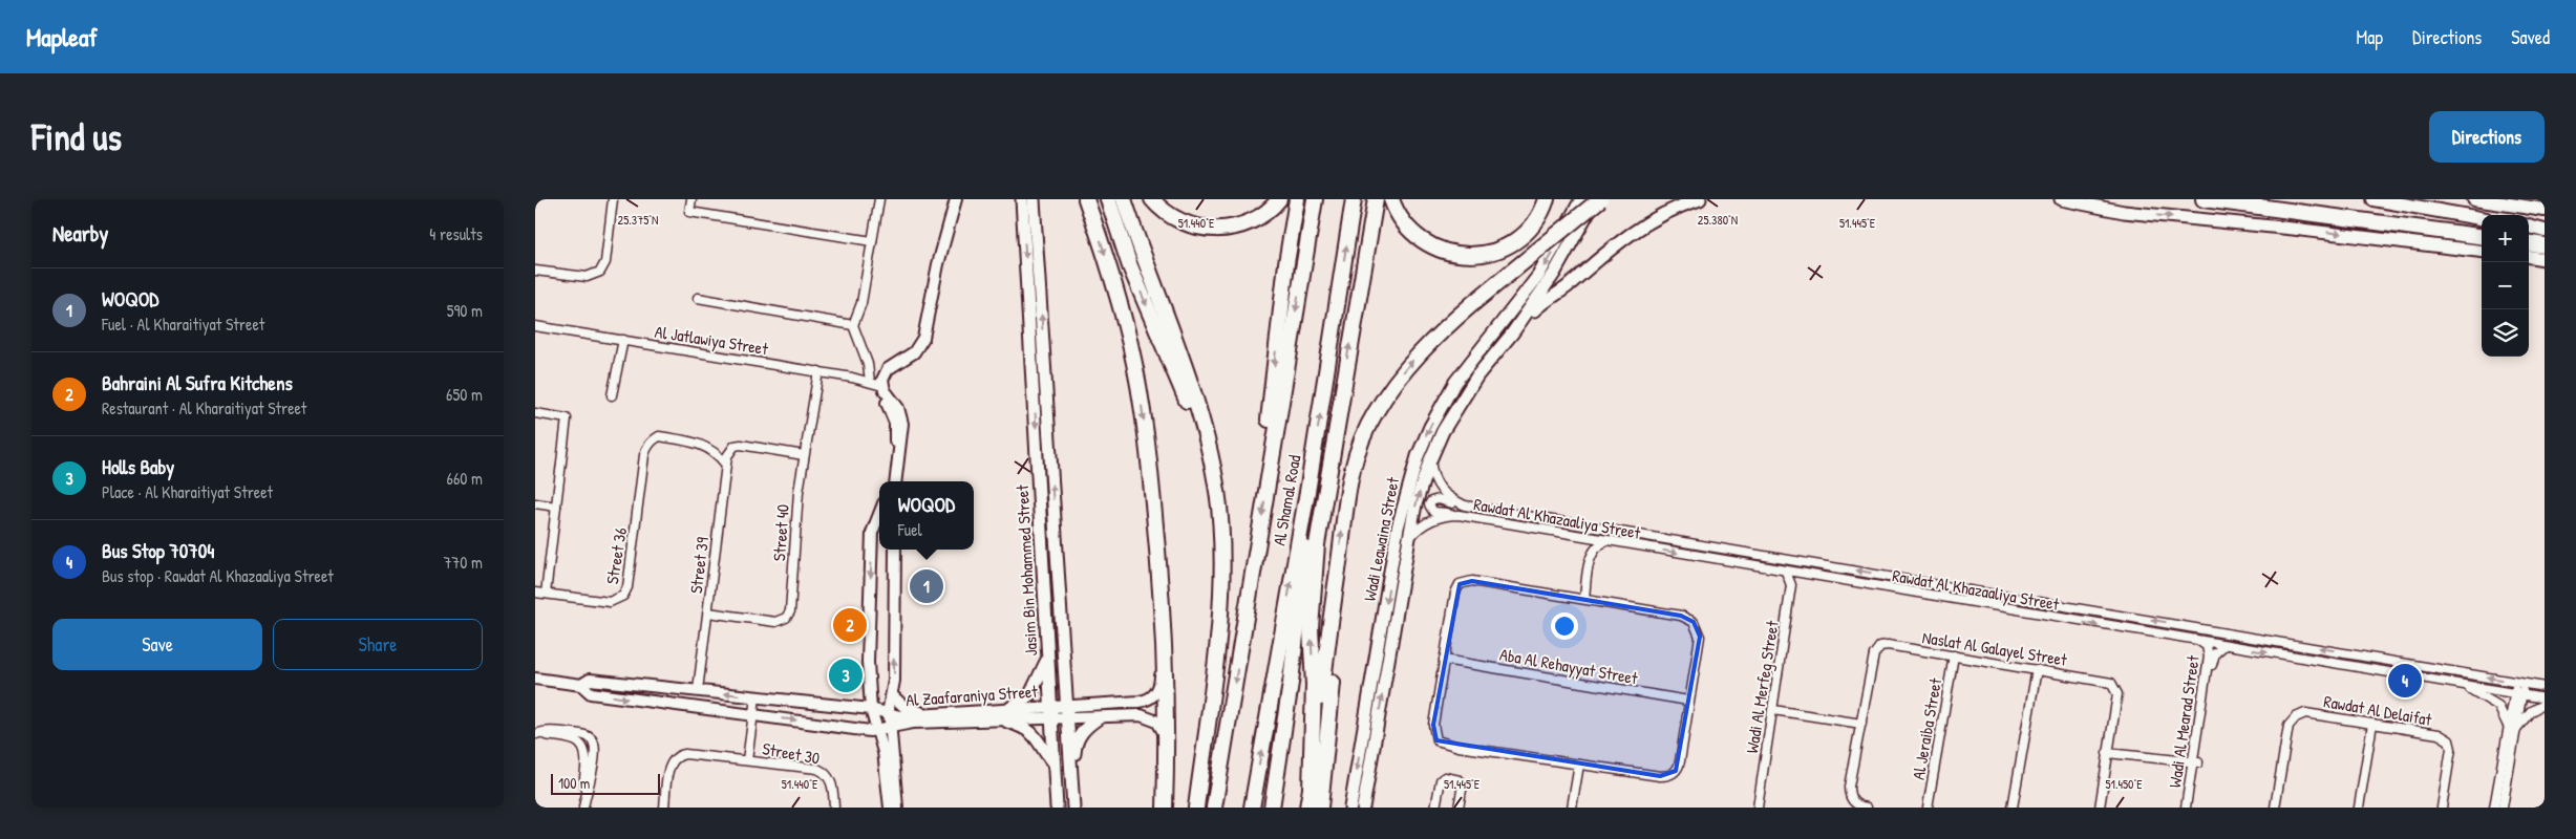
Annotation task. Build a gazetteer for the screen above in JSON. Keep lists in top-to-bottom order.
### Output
{
  "streets": {
    "highway": ["Al Shamal Road"],
    "main road": ["Wadi Leawaina Street", "Jasim Bin Mohammed Street"],
    "street": [
      "Al Jatlawiya Street",
      "Rawdat Al Khazaaliya Street",
      "Street 40",
      "Street 36",
      "Street 39",
      "Naslat Al Galayel Street",
      "Aba Al Rehayyat Street",
      "Wadi Al Merfeg Street",
      "Al Zaafaraniya Street",
      "Rawdat Al Delaifat",
      "Wadi Al Mearad Street",
      "Al Jeraiba Street",
      "Street 30"
    ]
  },
  "crossings": [
    ["Al Jatlawiya Street", "Street 40"],
    ["Rawdat Al Khazaaliya Street", "Wadi Leawaina Street"],
    ["Rawdat Al Khazaaliya Street", "Wadi Al Merfeg Street"],
    ["Rawdat Al Khazaaliya Street", "Wadi Al Mearad Street"],
    ["Street 40", "Street 39"],
    ["Street 36", "Street 39"],
    ["Street 39", "Al Zaafaraniya Street"],
    ["Jasim Bin Mohammed Street", "Al Zaafaraniya Street"],
    ["Naslat Al Galayel Street", "Al Jeraiba Street"],
    ["Al Zaafaraniya Street", "Street 30"]
  ],
  "scale_bar": "100 m",
  "page": {
    "header": "Mapleaf",
    "nav": ["Map", "Directions", "Saved"],
    "buttons": [
      "Directions",
      ["Save", "Share"]
    ],
    "title": "Find us",
    "heading": ["Nearby", "4 results"],
    "map_buttons": ["+", "−"],
    "list": [
      {
        "mark": "1",
        "name": "WOQOD",
        "note": "Fuel · Al Kharaitiyat Street",
        "value": "590 m"
      },
      {
        "mark": "2",
        "name": "Bahraini Al Sufra Kitchens",
        "note": "Restaurant · Al Kharaitiyat Street",
        "value": "650 m"
      },
      {
        "mark": "3",
        "name": "Holls Baby",
        "note": "Place · Al Kharaitiyat Street",
        "value": "660 m"
      },
      {
        "mark": "4",
        "name": "Bus Stop 70704",
        "note": "Bus stop · Rawdat Al Khazaaliya Street",
        "value": "770 m"
      }
    ],
    "popup": ["WOQOD", "Fuel"],
    "pins": [
      "1",
      "2",
      "3",
      "4"
    ],
    "scale": "100 m"
  },
  "coordinates": [
    "25.375°N",
    "25.380°N",
    "51.440°E",
    "51.445°E",
    "51.450°E"
  ]
}
